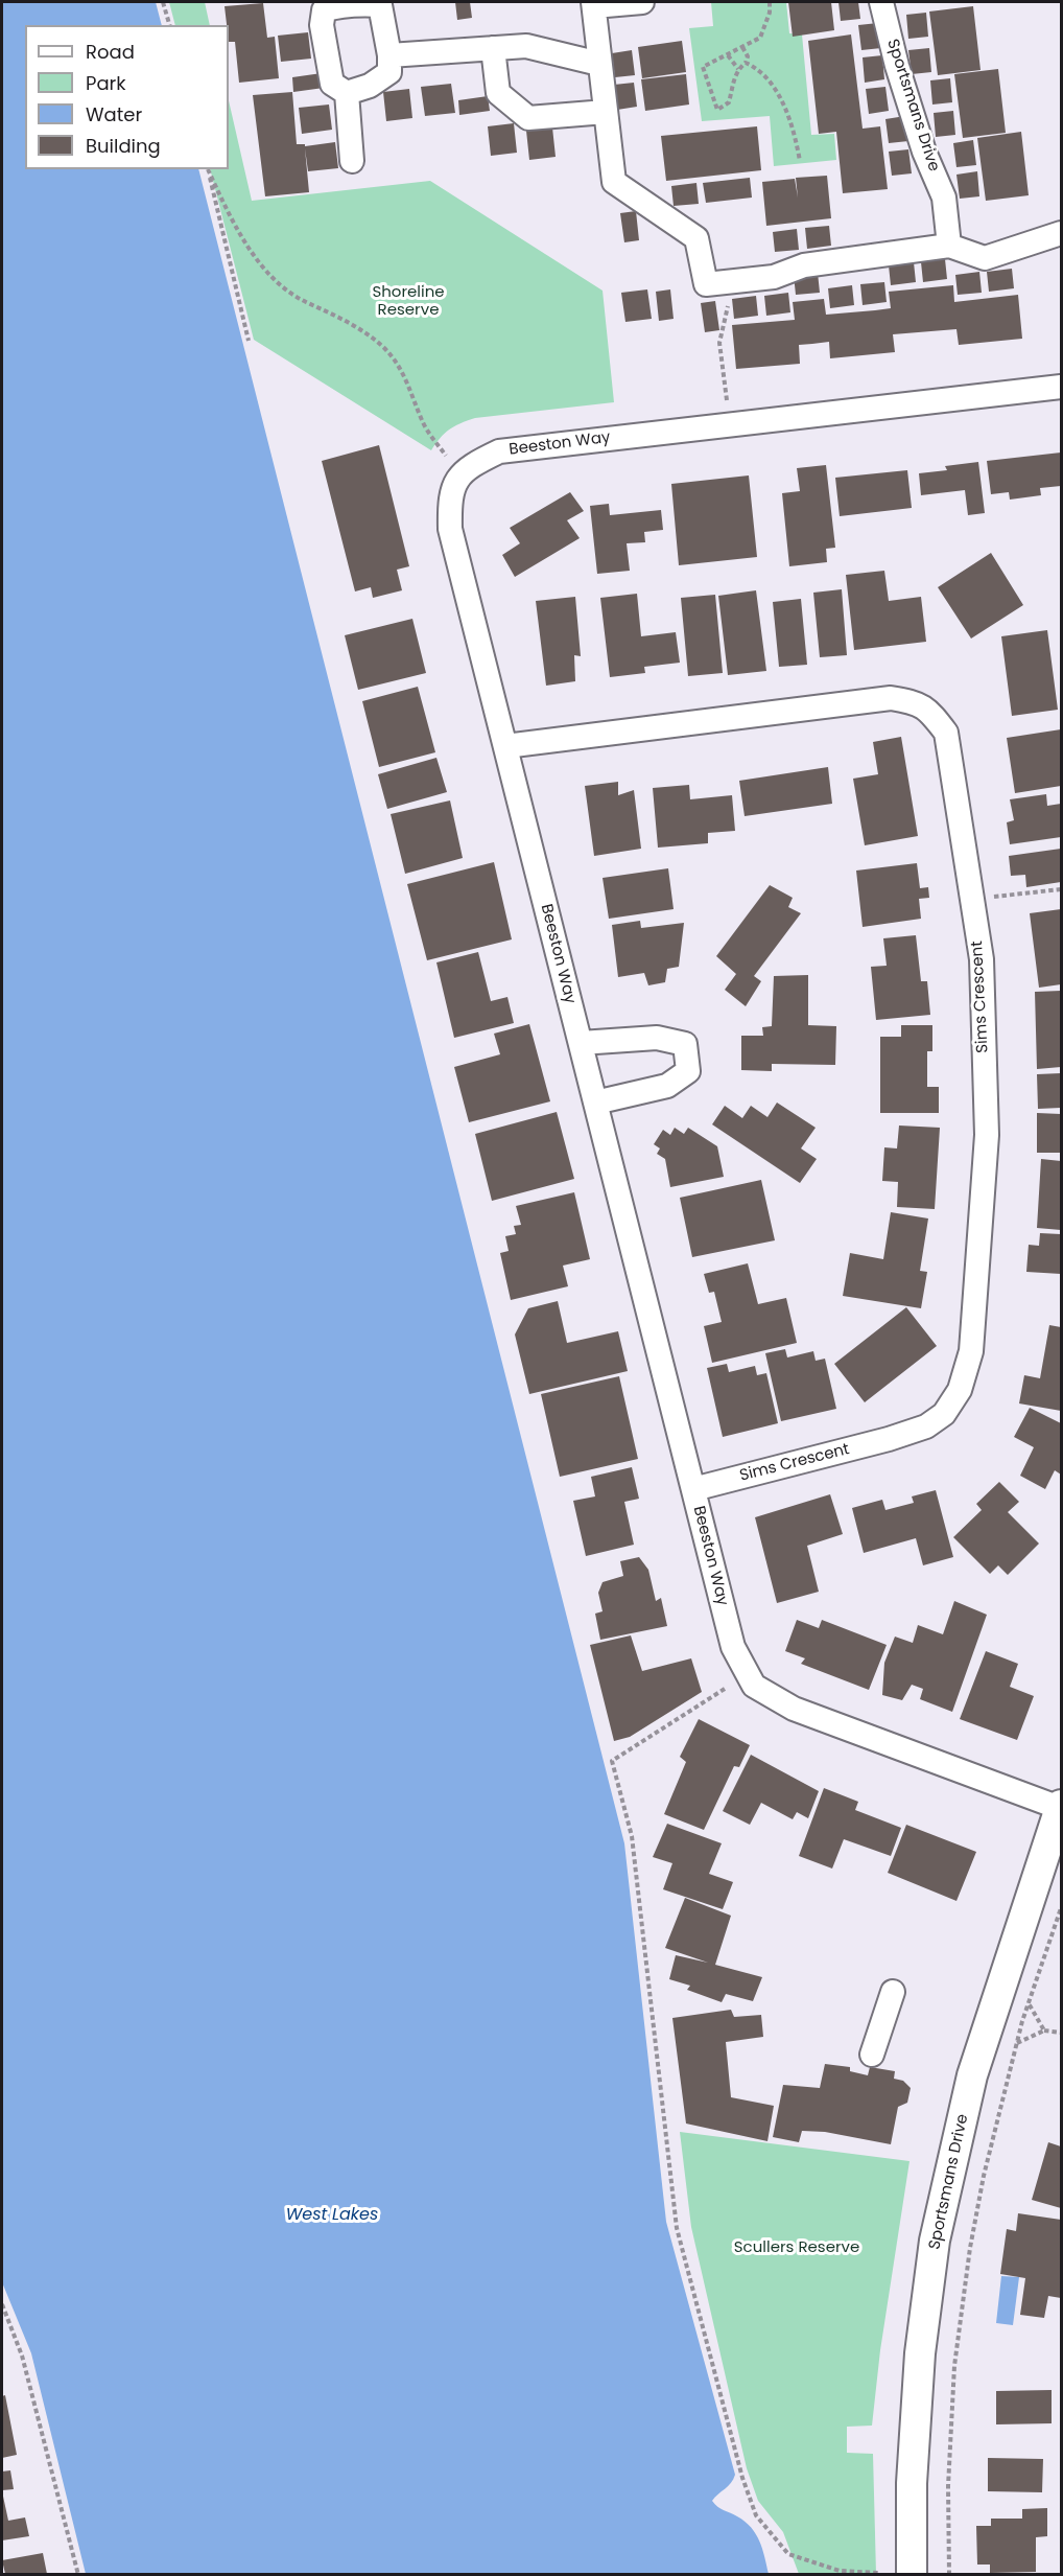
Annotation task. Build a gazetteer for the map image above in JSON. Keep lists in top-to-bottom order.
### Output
{
  "streets": {
    "street": ["Sportsmans Drive", "Beeston Way", "Sims Crescent"]
  },
  "crossings": [
    ["Sportsmans Drive", "Beeston Way"],
    ["Beeston Way", "Sims Crescent"]
  ],
  "water": ["West Lakes"],
  "parks": ["Shoreline Reserve", "Scullers Reserve"],
  "legend": [
    "Road",
    "Park",
    "Water",
    "Building"
  ]
}
